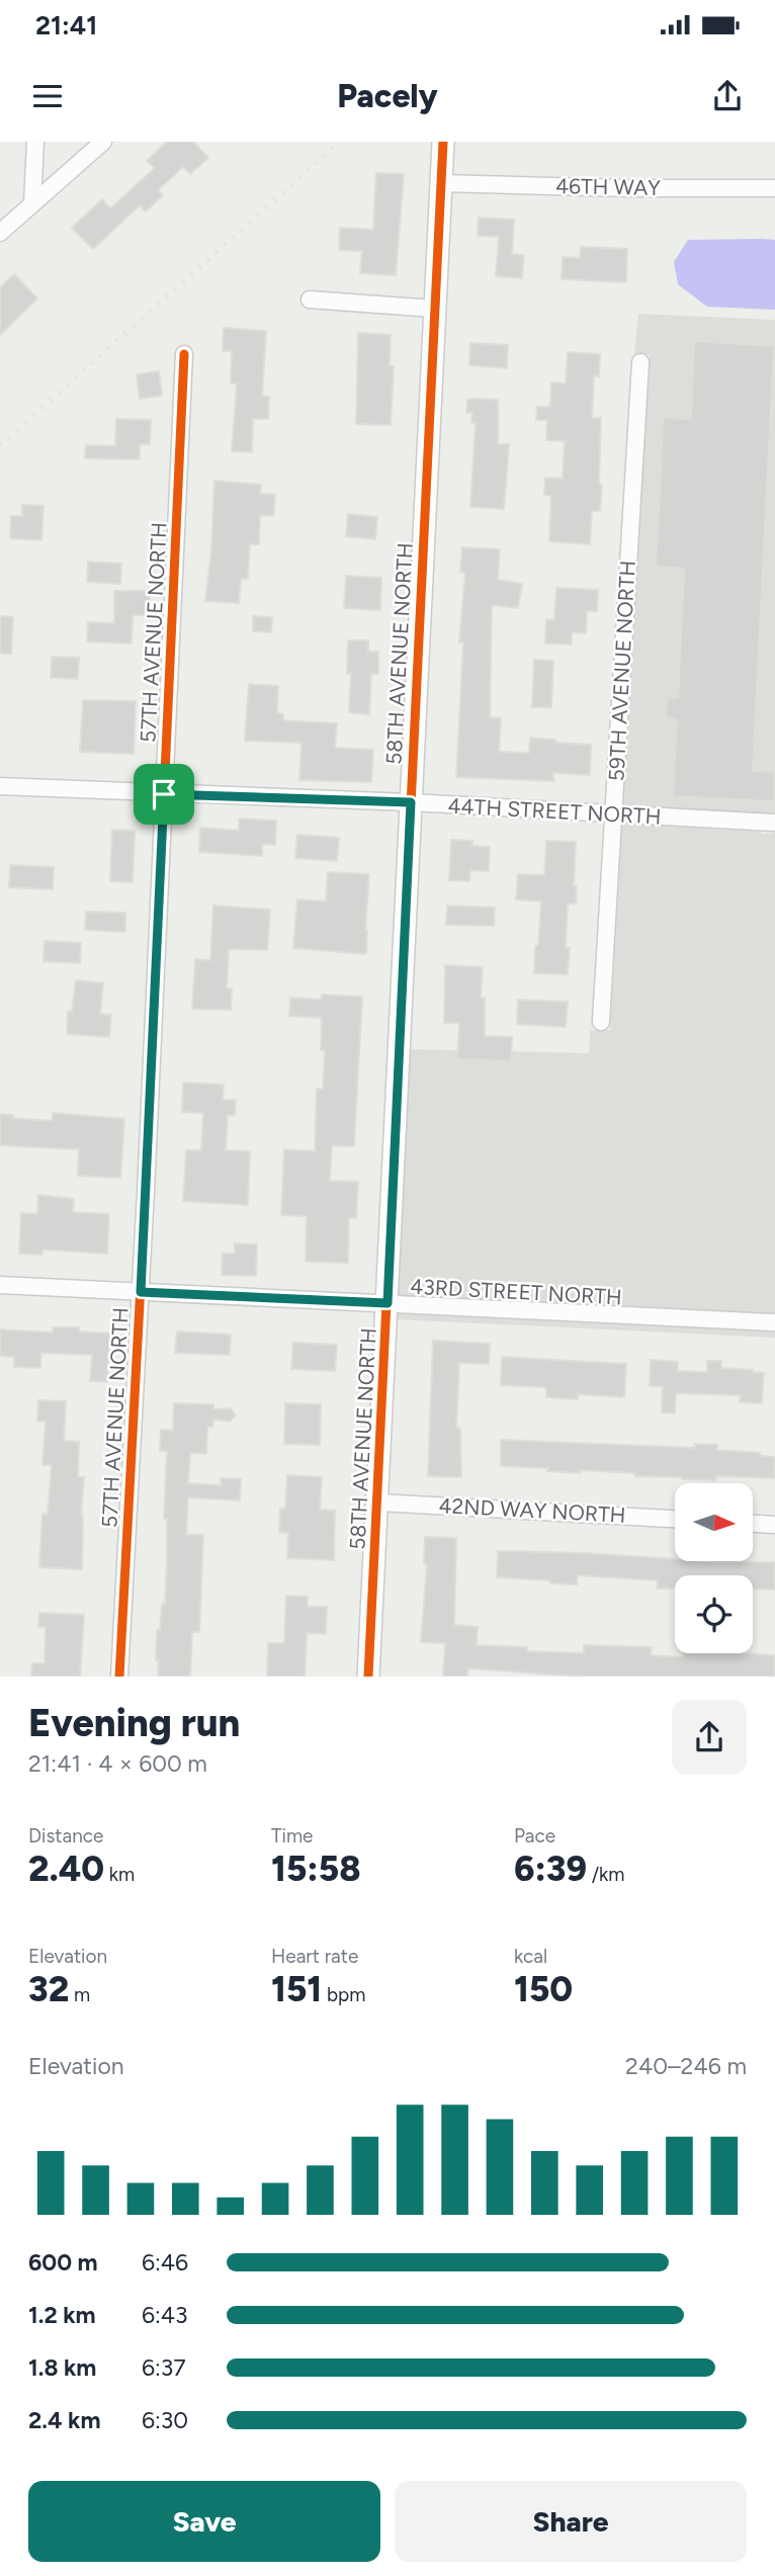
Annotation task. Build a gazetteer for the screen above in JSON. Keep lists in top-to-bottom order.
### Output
{
  "streets": {
    "street": [
      "46TH WAY",
      "57TH AVENUE NORTH",
      "58TH AVENUE NORTH",
      "59TH AVENUE NORTH",
      "44TH STREET NORTH",
      "43RD STREET NORTH",
      "42ND WAY NORTH"
    ]
  },
  "crossings": [
    ["46TH WAY", "58TH AVENUE NORTH"],
    ["57TH AVENUE NORTH", "44TH STREET NORTH"],
    ["57TH AVENUE NORTH", "43RD STREET NORTH"],
    ["58TH AVENUE NORTH", "44TH STREET NORTH"],
    ["58TH AVENUE NORTH", "43RD STREET NORTH"],
    ["58TH AVENUE NORTH", "42ND WAY NORTH"],
    ["59TH AVENUE NORTH", "44TH STREET NORTH"]
  ],
  "north": "right",
  "page": {
    "status": "21:41",
    "header": "Pacely",
    "heading": ["Evening run", "21:41 · 4 × 600 m"],
    "stats": [
      ["Distance", "2.40 km"],
      ["Time", "15:58"],
      ["Pace", "6:39 /km"],
      ["Elevation", "32 m"],
      ["Heart rate", "151 bpm"],
      ["kcal", "150"]
    ],
    "chart": ["Elevation", "240–246 m"],
    "list": [
      {
        "name": "600 m",
        "note": "6:46"
      },
      {
        "name": "1.2 km",
        "note": "6:43"
      },
      {
        "name": "1.8 km",
        "note": "6:37"
      },
      {
        "name": "2.4 km",
        "note": "6:30"
      }
    ],
    "buttons": ["Save", "Share"]
  }
}
